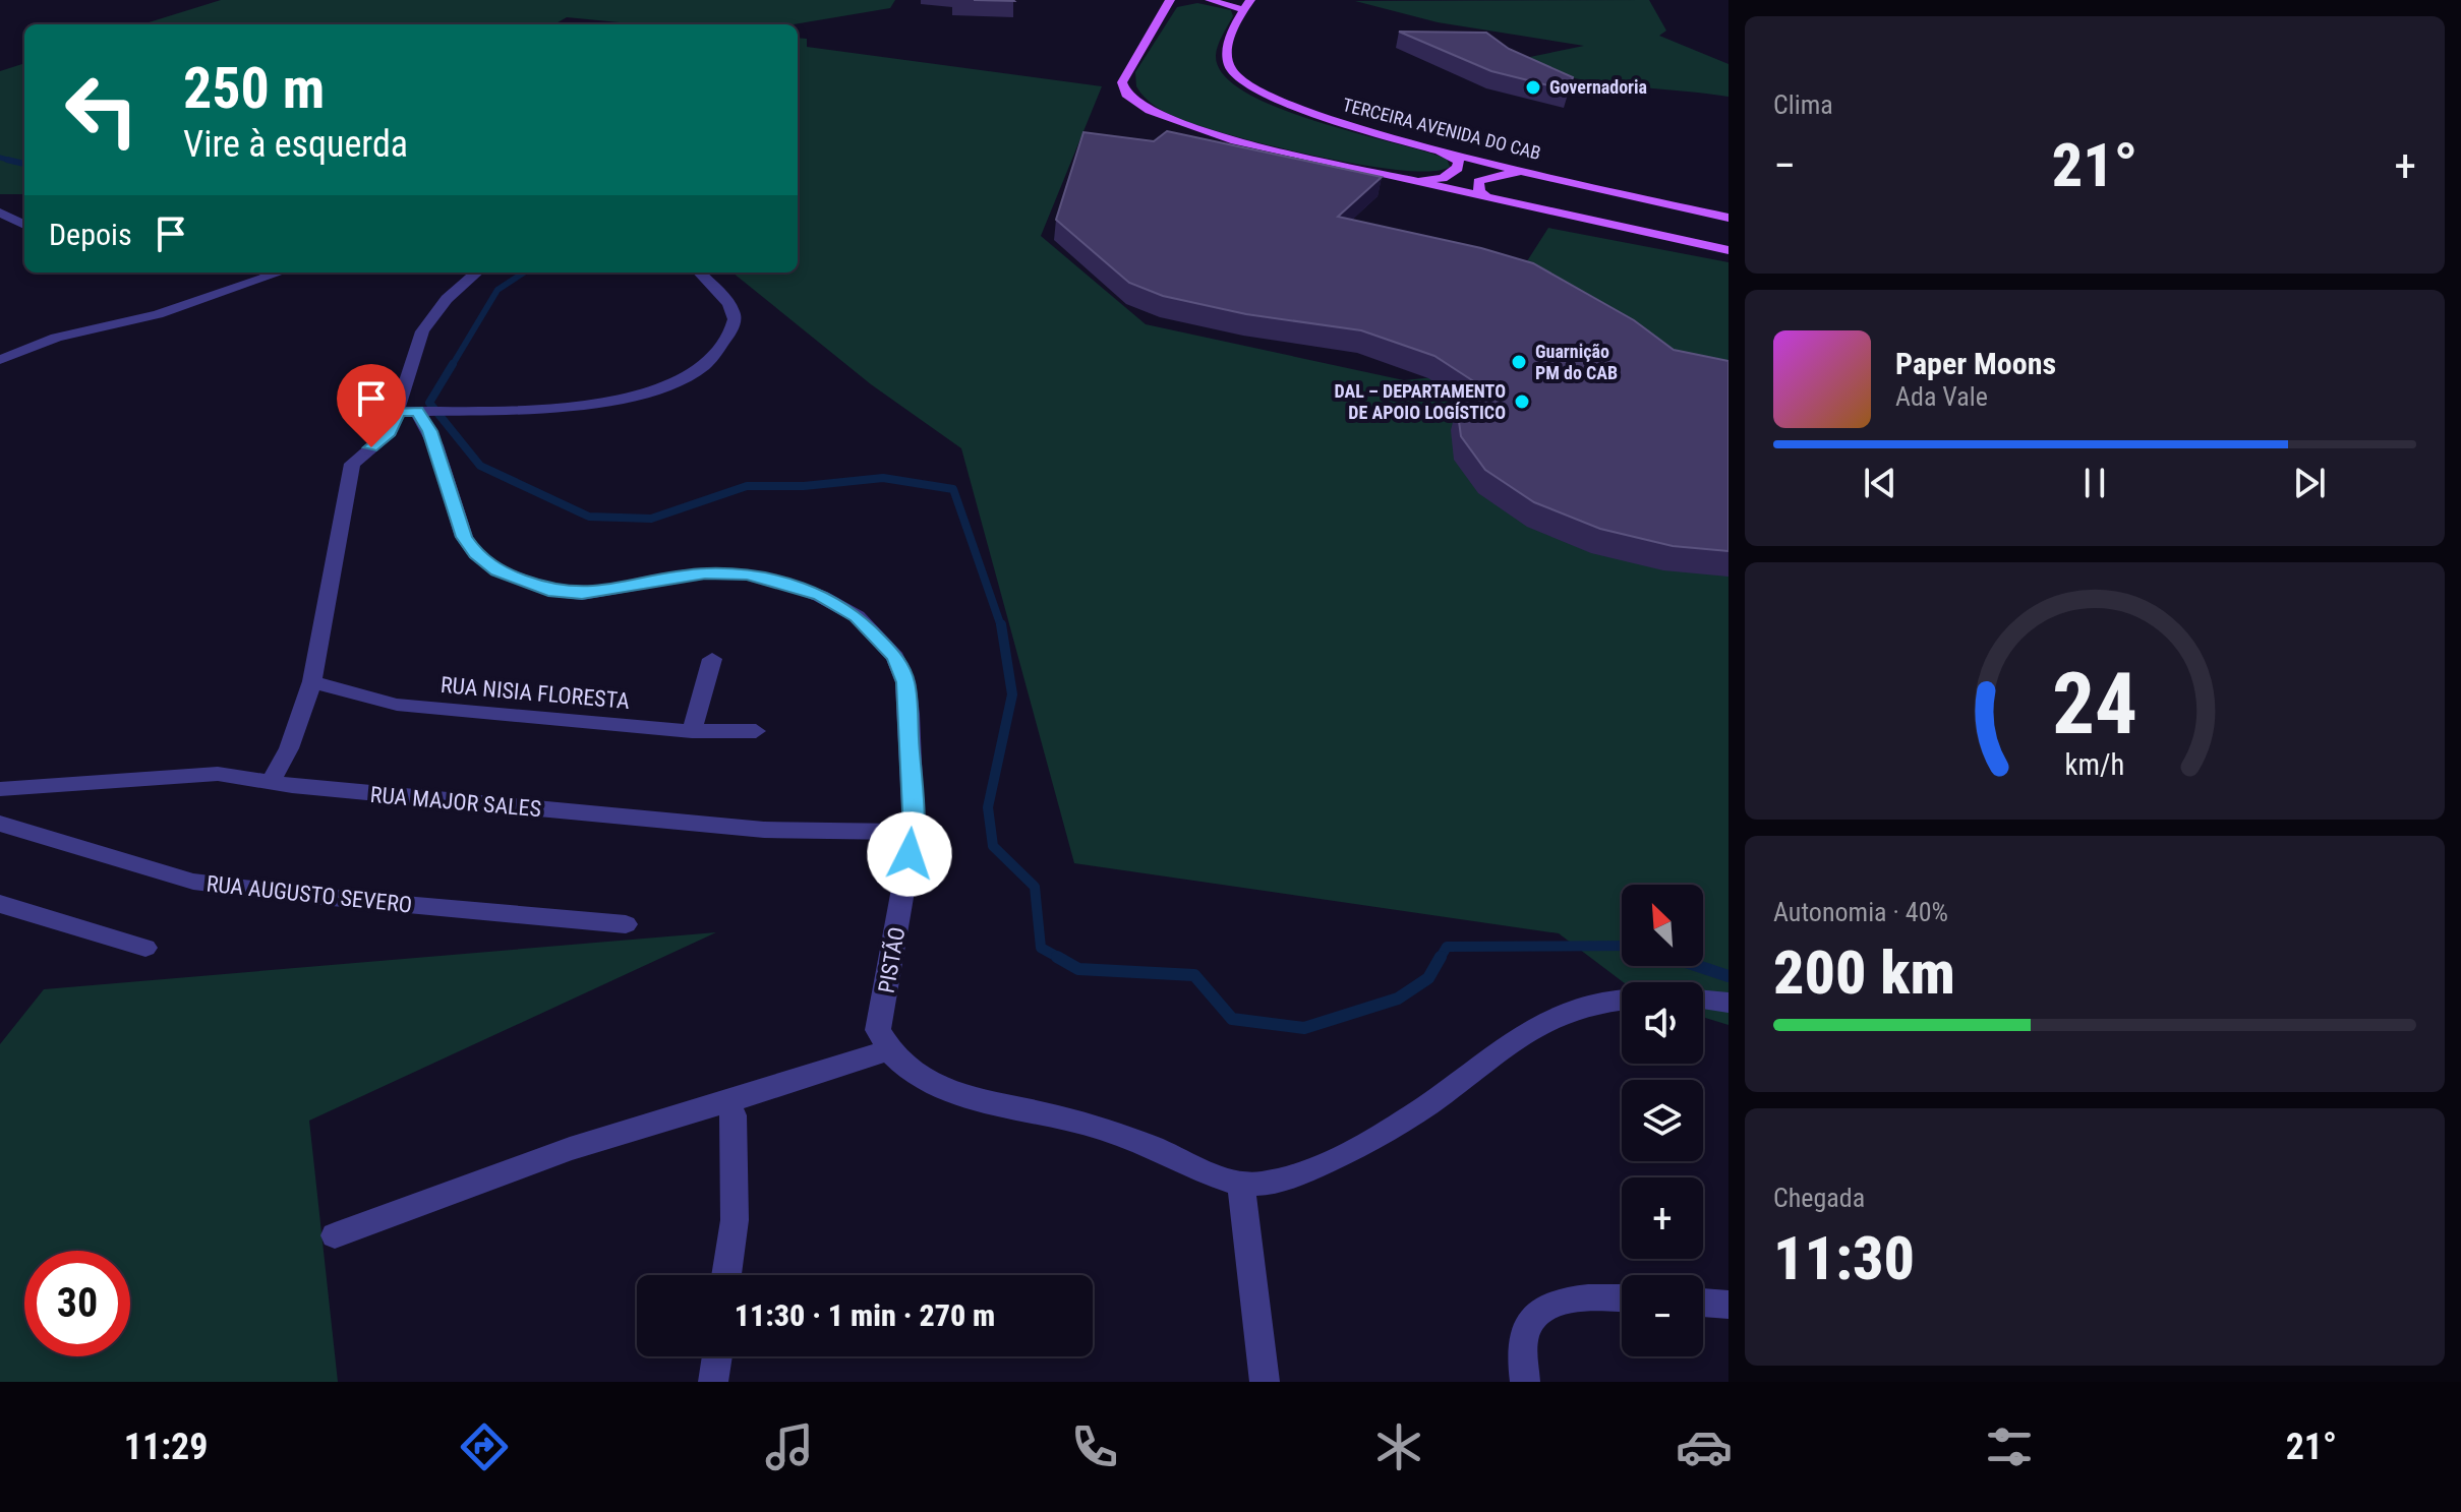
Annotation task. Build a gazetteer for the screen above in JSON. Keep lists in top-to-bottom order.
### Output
{
  "streets": {
    "main road": ["TERCEIRA AVENIDA DO CAB"],
    "street": [
      "RUA NISIA FLORESTA",
      "RUA MAJOR SALES",
      "RUA AUGUSTO SEVERO",
      "PISTÃO"
    ]
  },
  "crossings": [
    ["RUA MAJOR SALES", "PISTÃO"]
  ],
  "places": ["Governadoria", "Guarnição PM do CAB", "DAL – DEPARTAMENTO DE APOIO LOGÍSTICO"],
  "north": "top left",
  "page": {
    "tile": [
      "Clima",
      ["Autonomia · 40%", "200 km"],
      ["Chegada", "11:30"]
    ],
    "turn": ["250 m", "Vire à esquerda"],
    "heat": ["−", "21°", "+"],
    "then": "Depois",
    "song": ["Paper Moons", "Ada Vale"],
    "map_buttons": ["+", "−"],
    "limit": "30",
    "trip": "11:30 · 1 min · 270 m",
    "tabs": ["11:29", "21°"],
    "gauge": ["24", "km/h"]
  }
}
